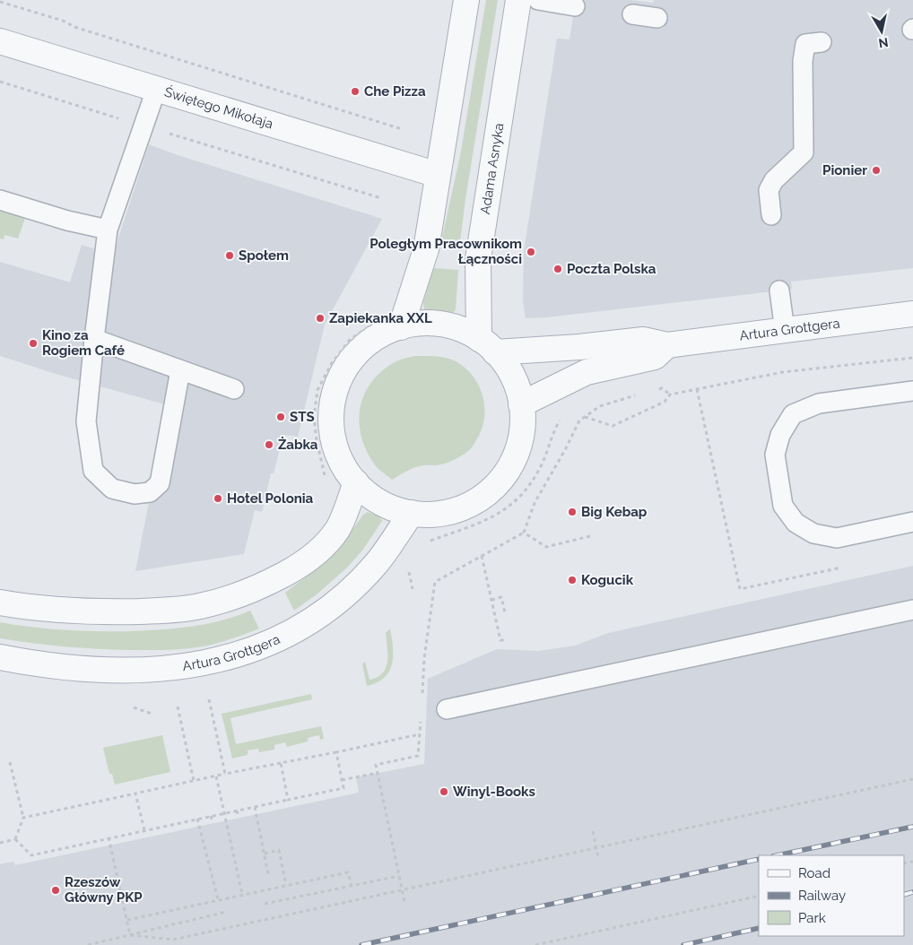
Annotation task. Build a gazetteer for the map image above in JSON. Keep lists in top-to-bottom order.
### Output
{
  "streets": {
    "street": ["Świętego Mikołaja", "Adama Asnyka", "Artura Grottgera"]
  },
  "crossings": [
    ["Adama Asnyka", "Artura Grottgera"]
  ],
  "places": [
    "Che Pizza",
    "Pionier",
    "Poległym Pracownikom Łączności",
    "Społem",
    "Poczta Polska",
    "Zapiekanka XXL",
    "Kino za Rogiem Café",
    "STS",
    "Żabka",
    "Hotel Polonia",
    "Big Kebap",
    "Kogucik",
    "Winyl-Books",
    "Rzeszów Główny PKP"
  ],
  "legend": ["Road", "Railway", "Park"],
  "north": "bottom"
}
